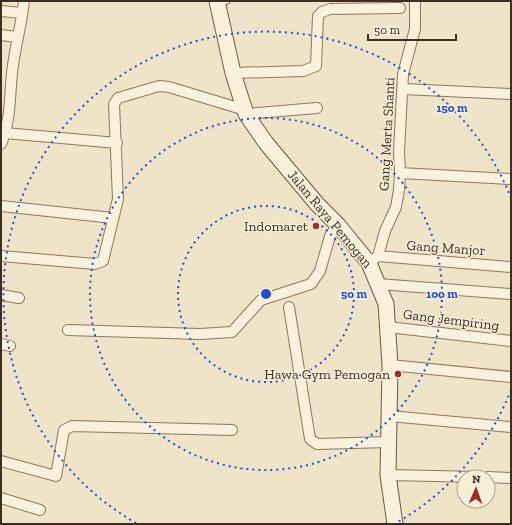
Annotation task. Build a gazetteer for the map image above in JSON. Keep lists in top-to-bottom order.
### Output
{
  "streets": {
    "street": [
      "Gang Merta Shanti",
      "Jalan Raya Pemogan",
      "Gang Manjor",
      "Gang Jempiring"
    ]
  },
  "crossings": [
    ["Gang Merta Shanti", "Jalan Raya Pemogan"],
    ["Gang Merta Shanti", "Gang Manjor"],
    ["Jalan Raya Pemogan", "Gang Manjor"],
    ["Jalan Raya Pemogan", "Gang Jempiring"]
  ],
  "places": ["Indomaret", "Hawa Gym Pemogan"],
  "scale_bar": "50 m",
  "north": "top",
  "rings": ["150 m", "50 m", "100 m"]
}
